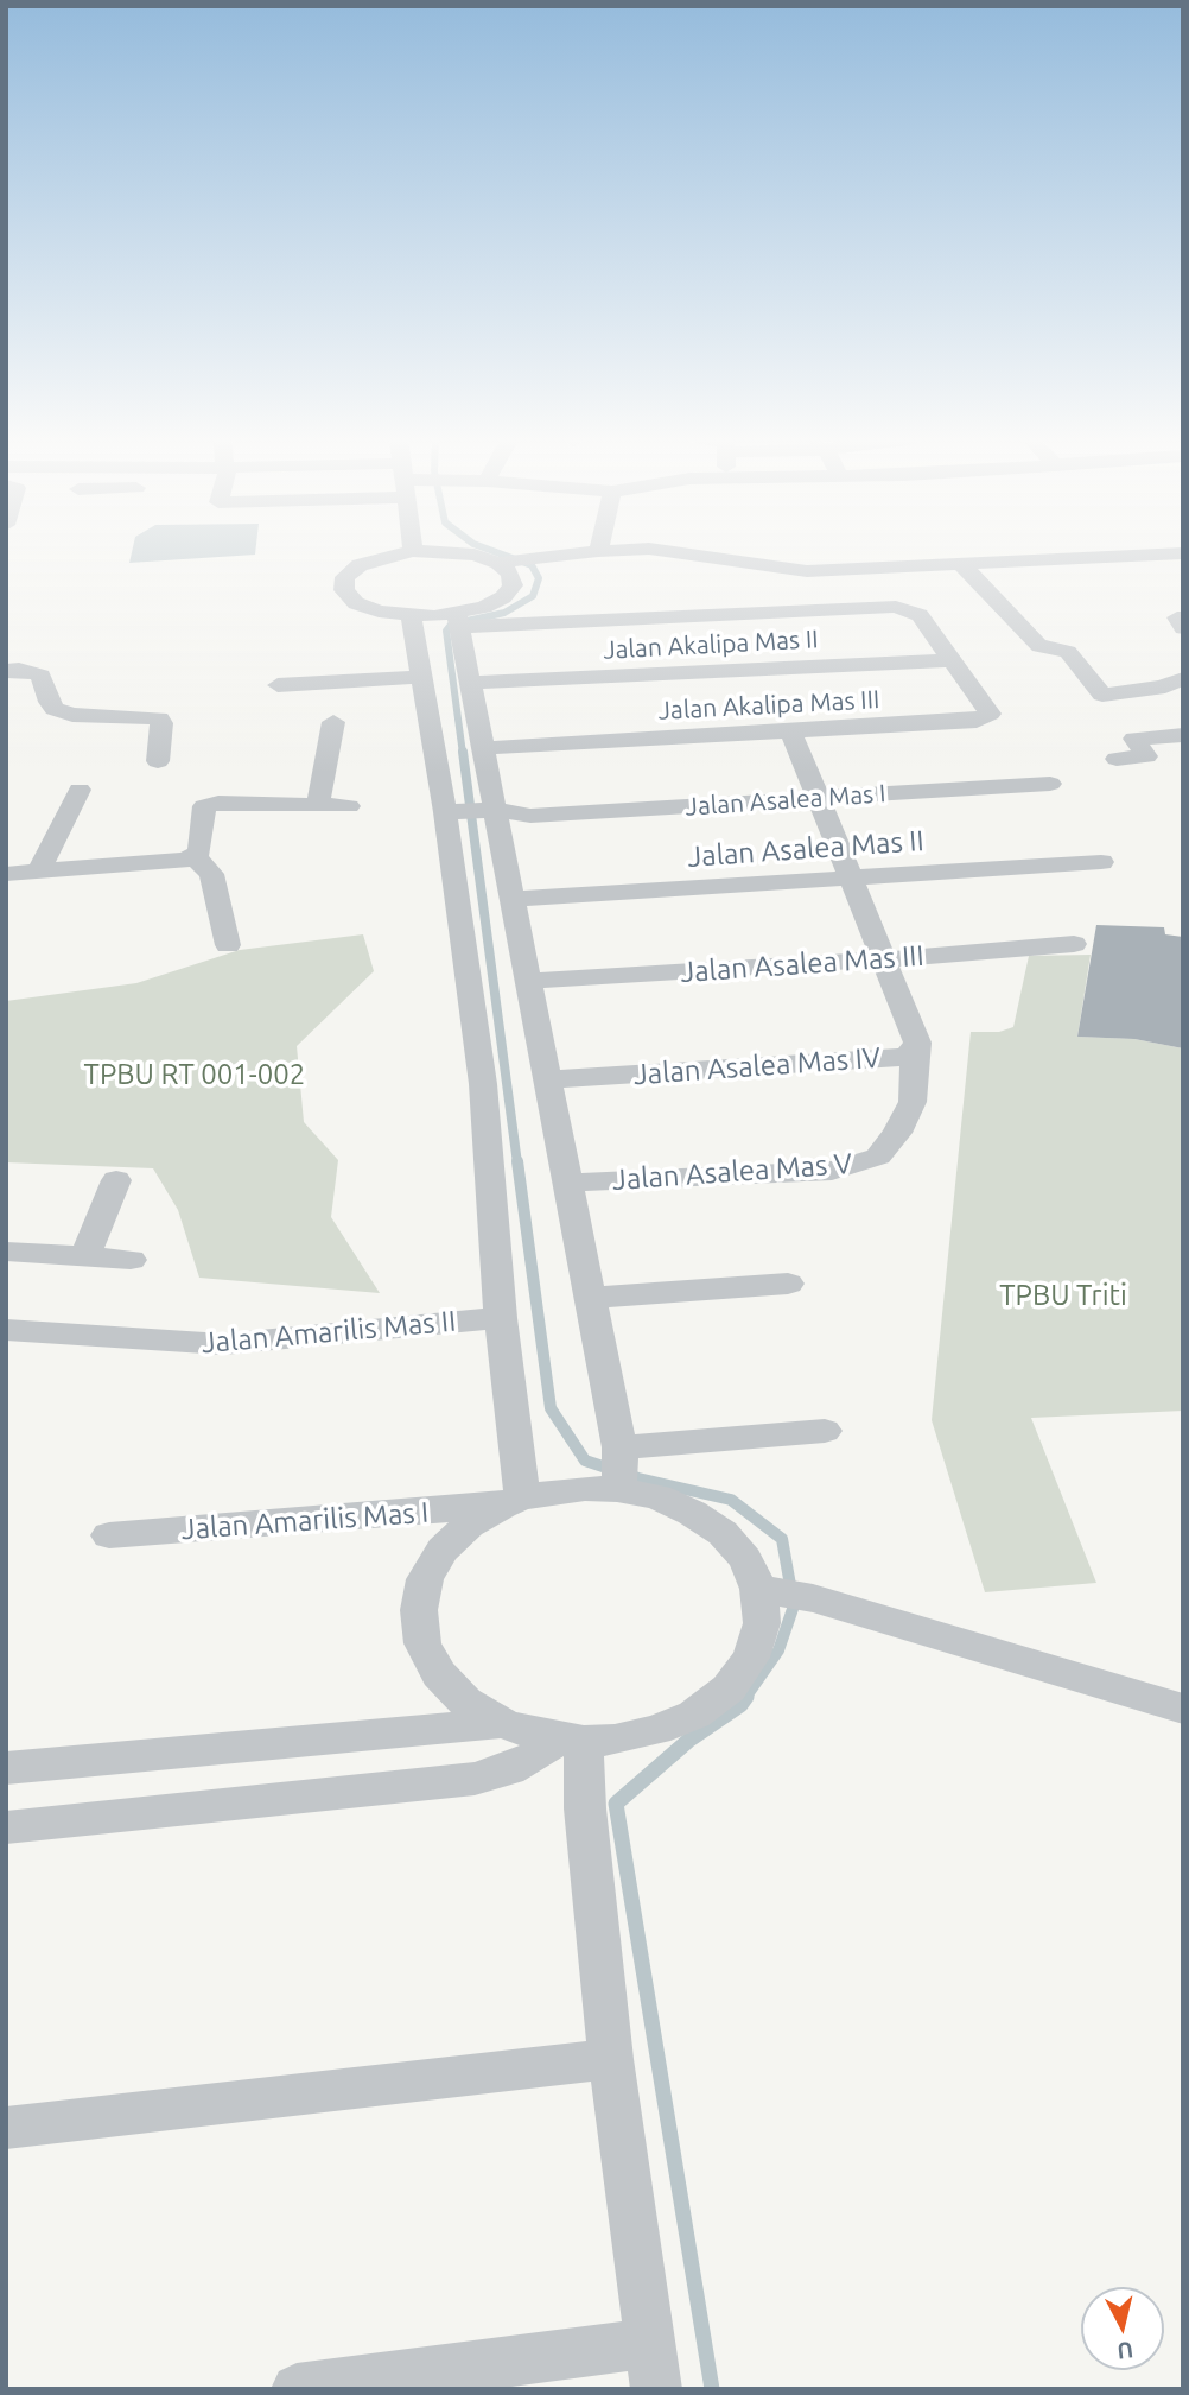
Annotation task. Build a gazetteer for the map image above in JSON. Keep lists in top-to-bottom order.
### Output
{
  "streets": {
    "street": [
      "Jalan Akalipa Mas II",
      "Jalan Akalipa Mas III",
      "Jalan Asalea Mas I",
      "Jalan Asalea Mas II",
      "Jalan Asalea Mas III",
      "Jalan Asalea Mas IV",
      "Jalan Asalea Mas V",
      "Jalan Amarilis Mas II",
      "Jalan Amarilis Mas I"
    ]
  },
  "crossings": [
    ["Jalan Akalipa Mas II", "Jalan Akalipa Mas III"],
    ["Jalan Akalipa Mas III", "Jalan Asalea Mas IV"],
    ["Jalan Asalea Mas I", "Jalan Asalea Mas IV"],
    ["Jalan Asalea Mas II", "Jalan Asalea Mas IV"],
    ["Jalan Asalea Mas III", "Jalan Asalea Mas IV"],
    ["Jalan Asalea Mas IV", "Jalan Asalea Mas V"]
  ],
  "parks": ["TPBU RT 001-002", "TPBU Triti"],
  "north": "bottom"
}
